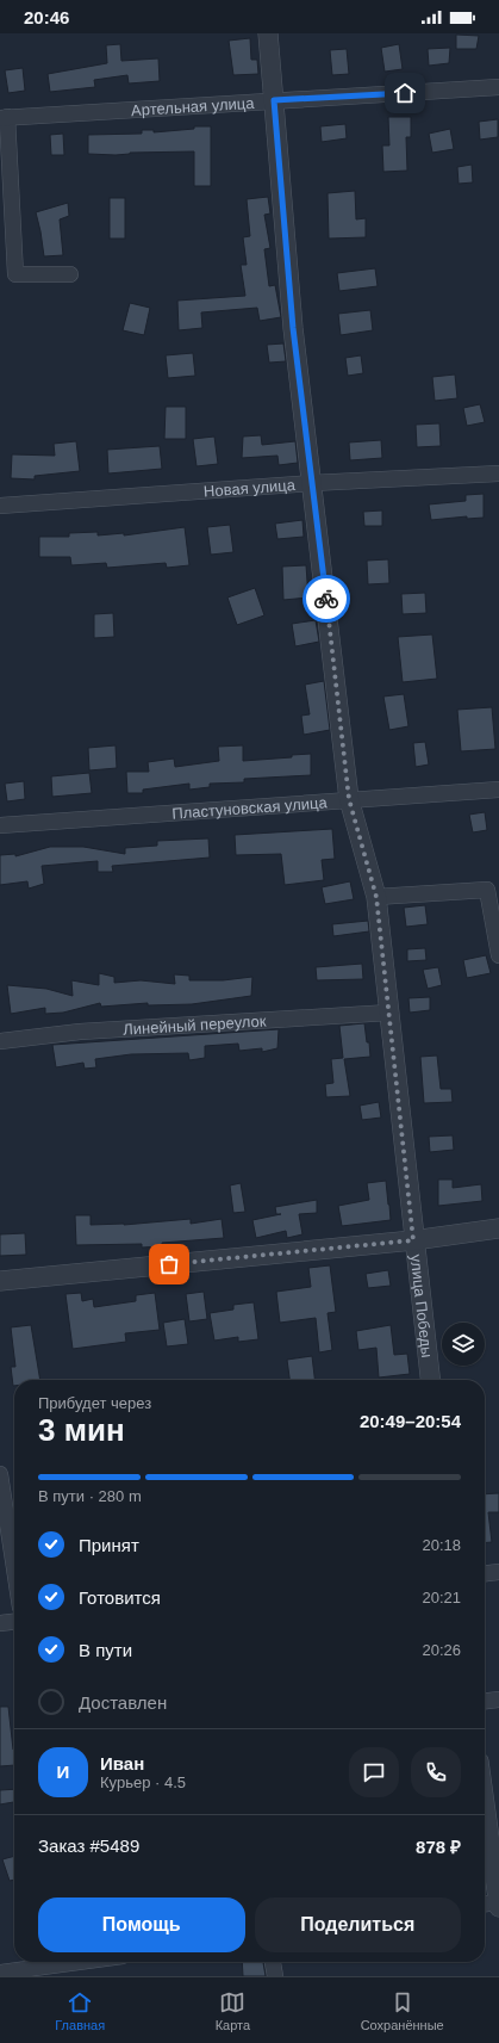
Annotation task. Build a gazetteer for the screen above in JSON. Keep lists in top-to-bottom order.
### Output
{
  "streets": {
    "street": [
      "Артельная улица",
      "Новая улица",
      "Пластуновская улица",
      "Линейный переулок",
      "улица Победы"
    ]
  },
  "crossings": [
    ["Артельная улица", "улица Победы"],
    ["Новая улица", "улица Победы"],
    ["Пластуновская улица", "улица Победы"],
    ["Линейный переулок", "улица Победы"]
  ],
  "page": {
    "status": "20:46",
    "heading": ["3 мин", "Прибудет через", "20:49–20:54"],
    "panel": [
      "Иван",
      "Курьер · 4.5",
      "Заказ #5489",
      "878 ₽"
    ],
    "bar": "В пути · 280 m",
    "list": [
      ["Принят", "20:18"],
      ["Готовится", "20:21"],
      ["В пути", "20:26"],
      "Доставлен"
    ],
    "round": "И",
    "buttons": ["Помощь", "Поделиться"],
    "tabs": ["Главная", "Карта", "Сохранённые"]
  }
}
